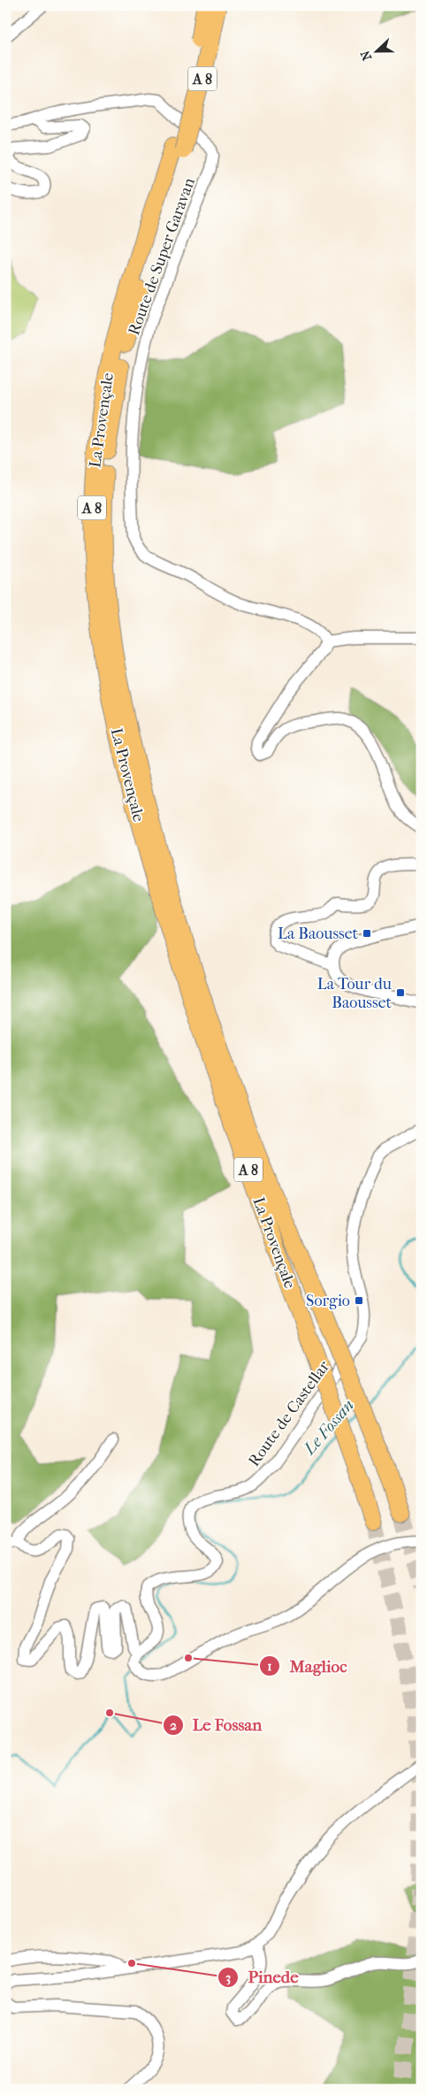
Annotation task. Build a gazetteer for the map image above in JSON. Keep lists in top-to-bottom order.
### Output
{
  "streets": {
    "highway": ["A 8", "La Provençale"],
    "street": ["Route de Super Garavan", "Route de Castellar"]
  },
  "water": ["Le Fossan"],
  "places": {
    "transit": ["La Baousset", "La Tour du Baousset", "Sorgio"],
    "other": ["Maglioc", "Le Fossan", "Pinede"]
  },
  "north": "left"
}
